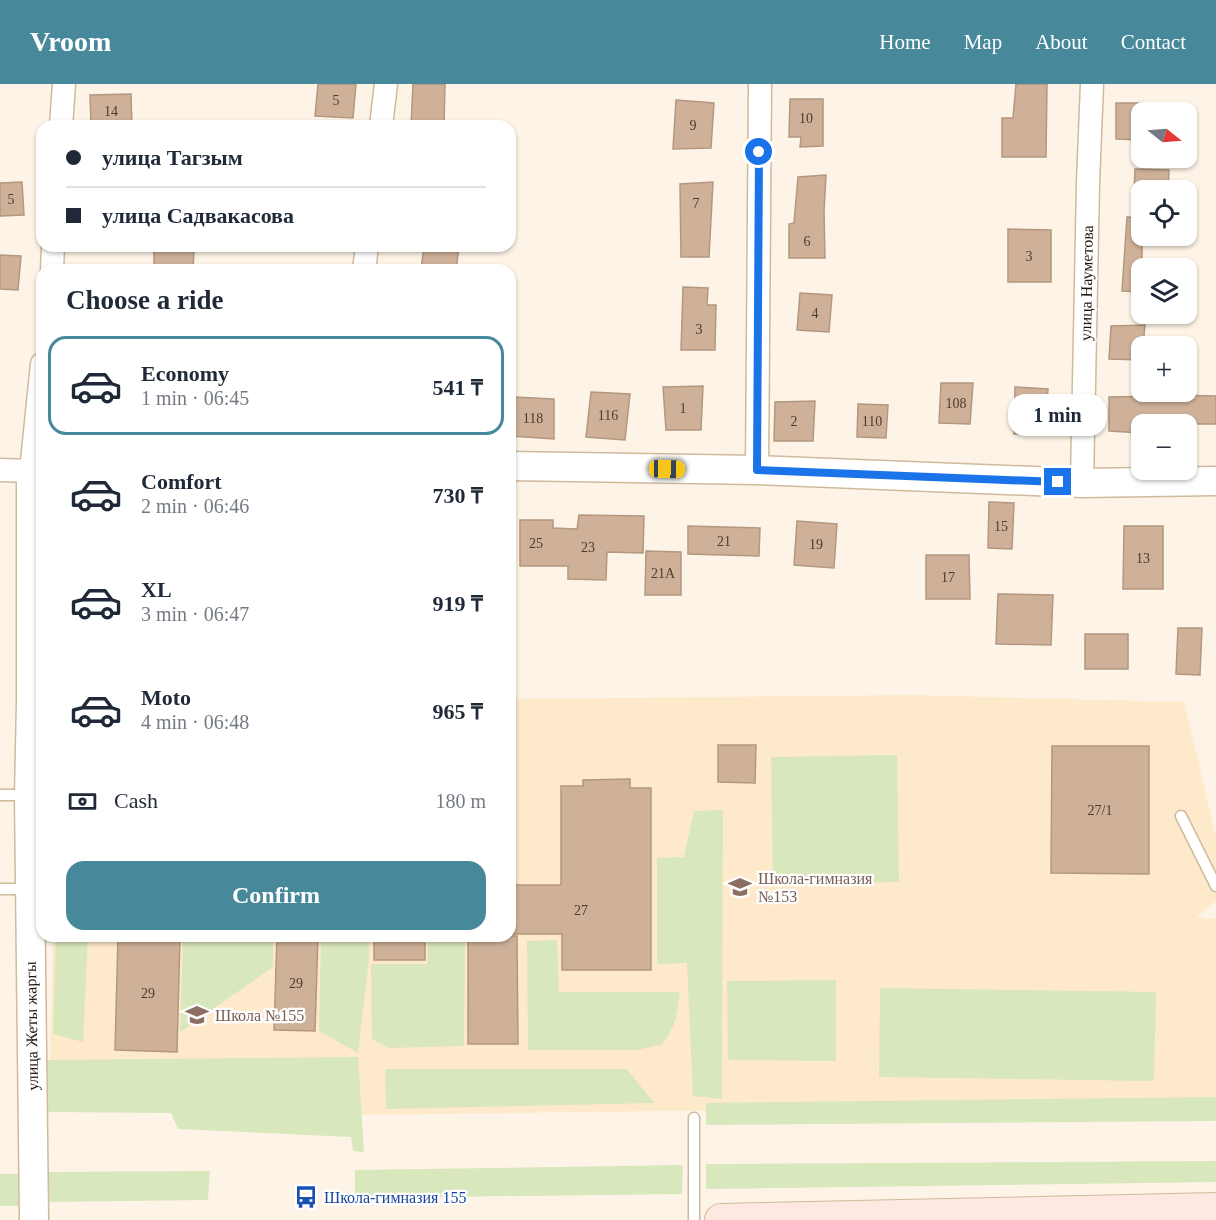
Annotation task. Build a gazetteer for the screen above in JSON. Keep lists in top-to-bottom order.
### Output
{
  "streets": {
    "street": ["улица Науметова", "улица Жеты жаргы"]
  },
  "places": {
    "school or university": ["Школа-гимназия №153", "Школа №155"],
    "bus stop": ["Школа-гимназия 155"]
  },
  "house_numbers": [
    "5",
    "14",
    "10",
    "9",
    "5",
    "7",
    "6",
    "3",
    "4",
    "3",
    "108",
    "1",
    "116",
    "118",
    "2",
    "110",
    "15",
    "21",
    "25",
    "19",
    "23",
    "13",
    "21А",
    "17",
    "27/1",
    "27",
    "29",
    "29"
  ],
  "north": "right",
  "page": {
    "header": "Vroom",
    "nav": [
      "Home",
      "Map",
      "About",
      "Contact"
    ],
    "map_buttons": ["+", "−"],
    "banner": ["улица Тагзым", "улица Садвакасова"],
    "heading": "Choose a ride",
    "list": [
      {
        "name": "Economy",
        "note": "1 min · 06:45",
        "value": "541 ₸"
      },
      {
        "name": "Comfort",
        "note": "2 min · 06:46",
        "value": "730 ₸"
      },
      {
        "name": "XL",
        "note": "3 min · 06:47",
        "value": "919 ₸"
      },
      {
        "name": "Moto",
        "note": "4 min · 06:48",
        "value": "965 ₸"
      }
    ],
    "bubble": "1 min",
    "pay": ["Cash", "180 m"],
    "buttons": "Confirm"
  }
}
